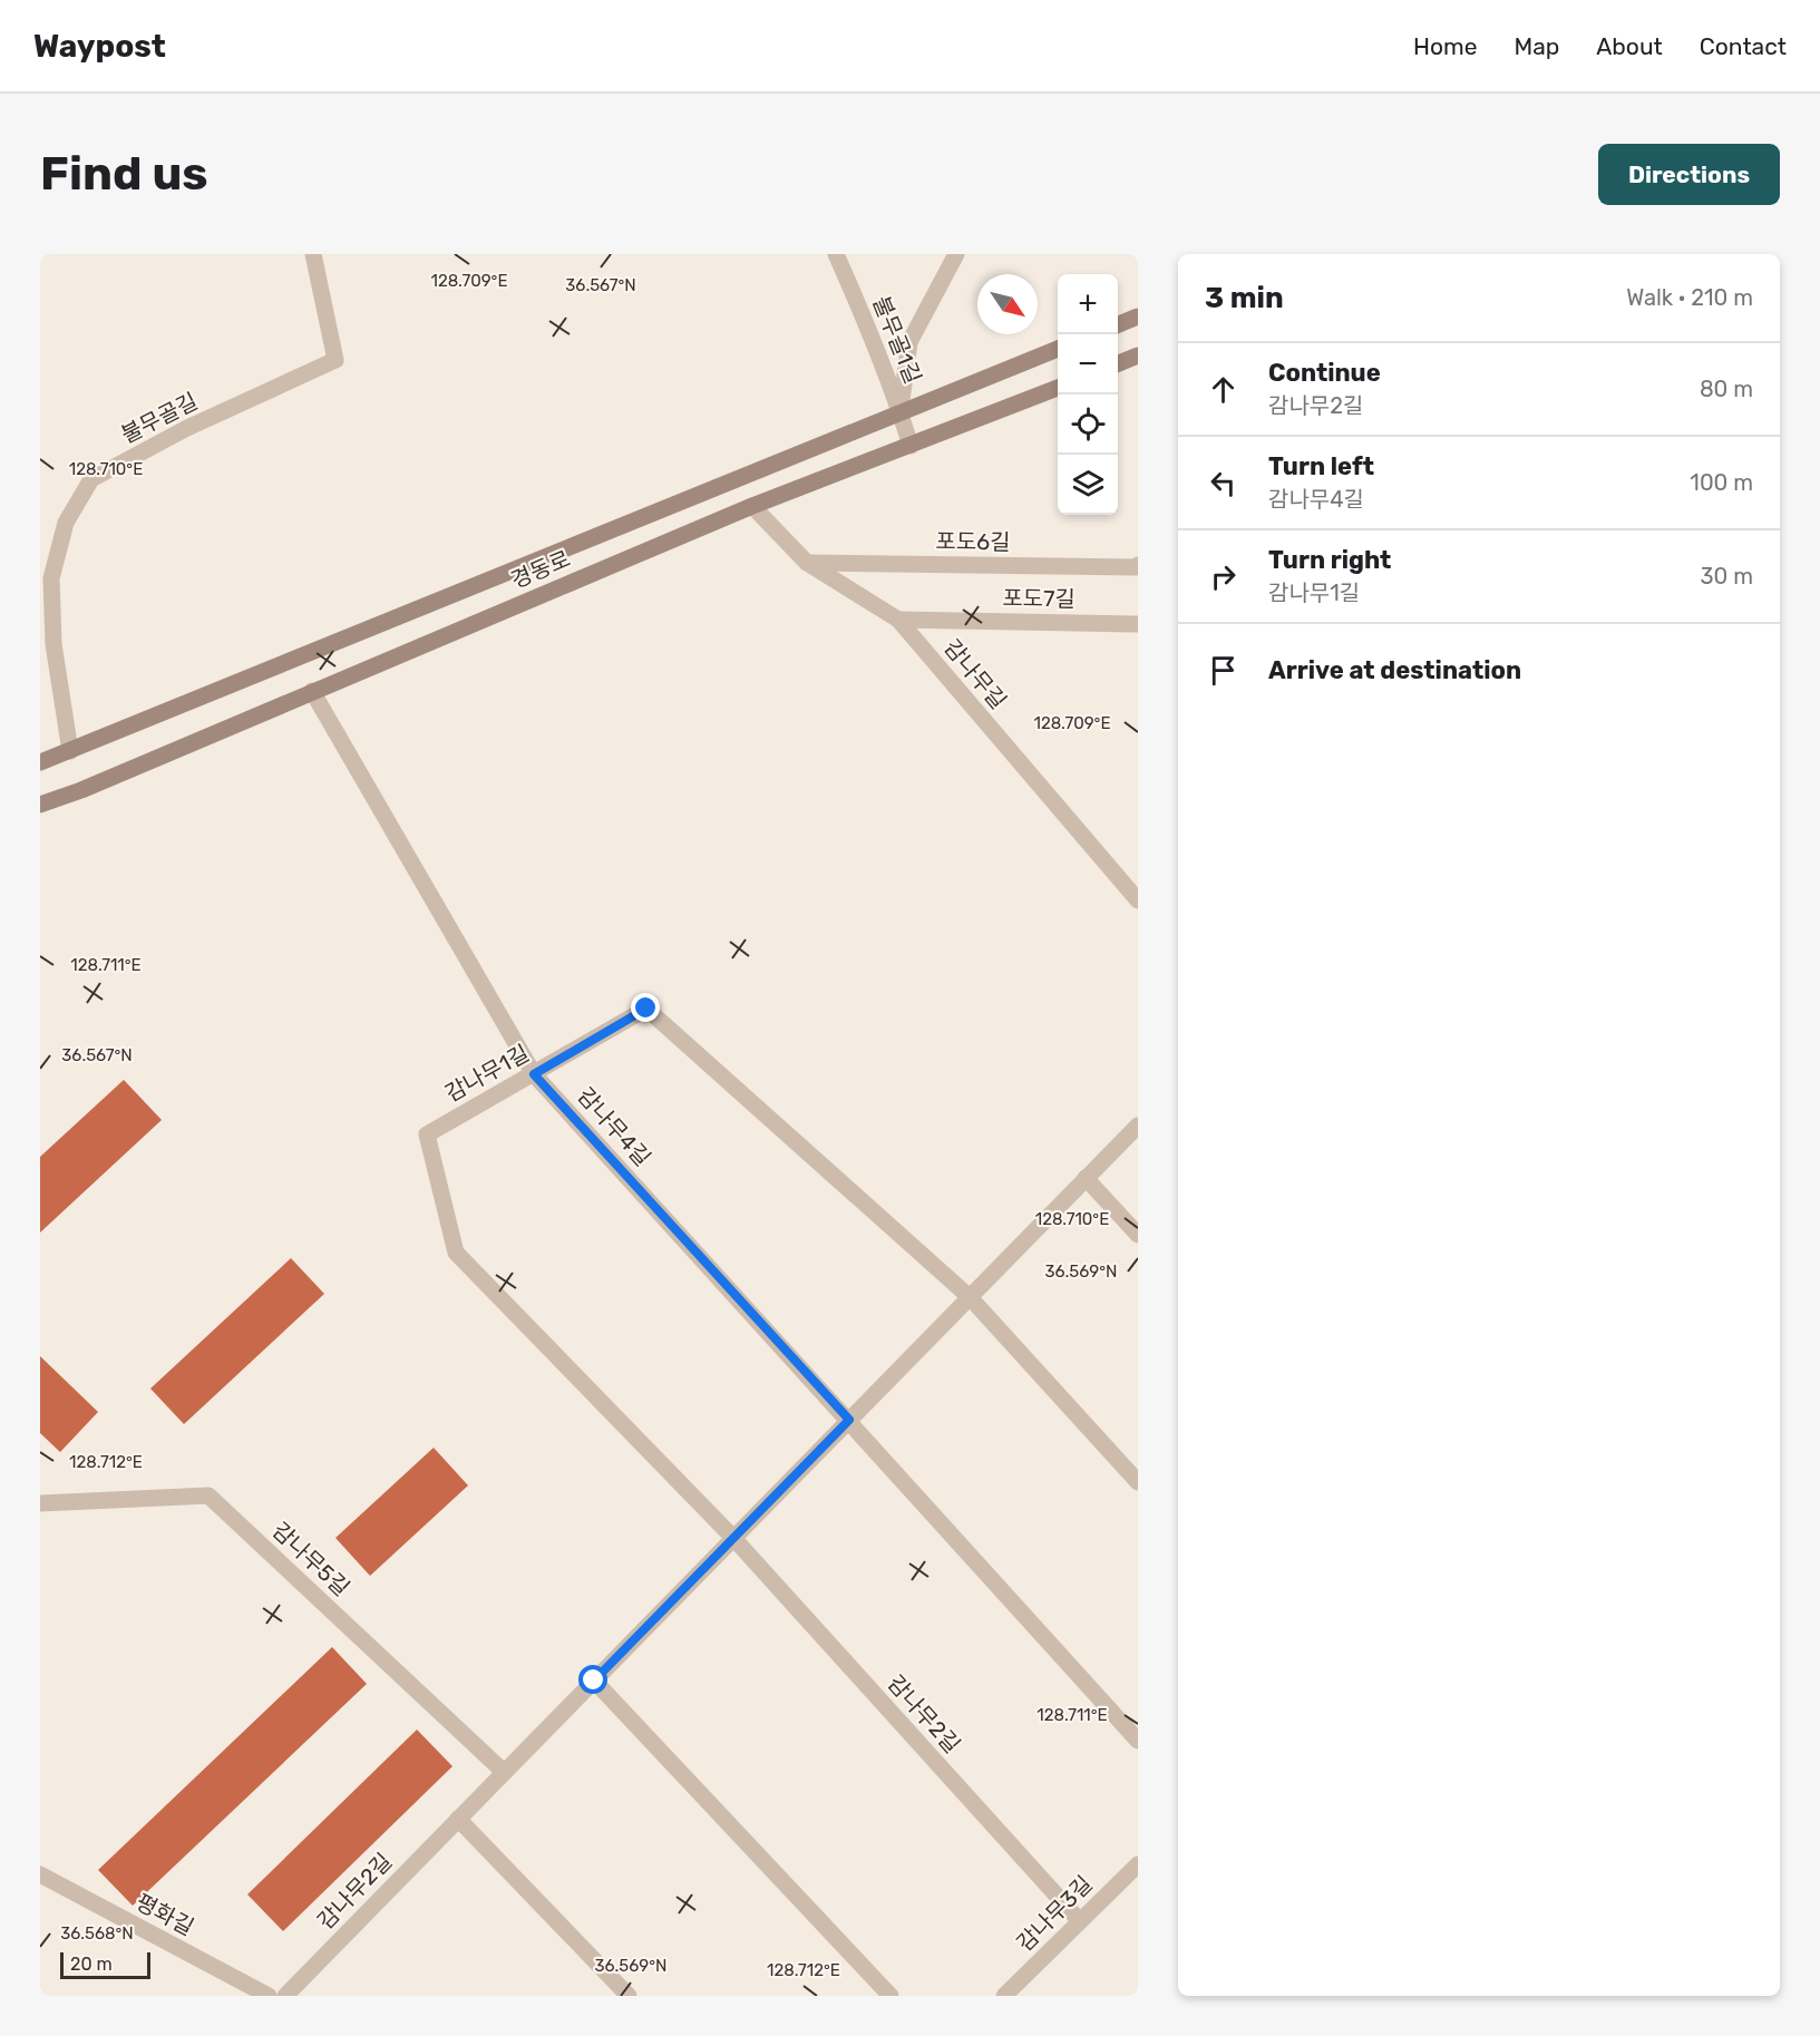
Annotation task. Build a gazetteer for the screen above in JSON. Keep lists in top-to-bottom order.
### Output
{
  "streets": {
    "street": [
      "불무골1길",
      "불무골길",
      "포도6길",
      "경동로",
      "포도7길",
      "감나무길",
      "감나무1길",
      "감나무4길",
      "감나무5길",
      "감나무2길",
      "감나무3길",
      "평화길"
    ]
  },
  "crossings": [
    ["불무골1길", "경동로"],
    ["불무골길", "경동로"],
    ["포도6길", "감나무길"],
    ["경동로", "감나무길"],
    ["경동로", "감나무4길"],
    ["포도7길", "감나무길"],
    ["감나무1길", "감나무4길"],
    ["감나무1길", "감나무2길"],
    ["감나무4길", "감나무2길"],
    ["감나무5길", "감나무2길"],
    ["감나무2길", "감나무3길"]
  ],
  "scale_bar": "20 m",
  "north": "bottom right",
  "page": {
    "header": "Waypost",
    "nav": [
      "Home",
      "Map",
      "About",
      "Contact"
    ],
    "buttons": "Directions",
    "title": "Find us",
    "heading": ["3 min", "Walk · 210 m"],
    "map_buttons": ["+", "−"],
    "list": [
      ["Continue", "감나무2길", "80 m"],
      ["Turn left", "감나무4길", "100 m"],
      ["Turn right", "감나무1길", "30 m"],
      "Arrive at destination"
    ],
    "scale": "20 m"
  },
  "coordinates": [
    "128.709°E",
    "36.567°N",
    "128.710°E",
    "128.711°E",
    "36.569°N",
    "128.712°E",
    "36.568°N"
  ]
}
